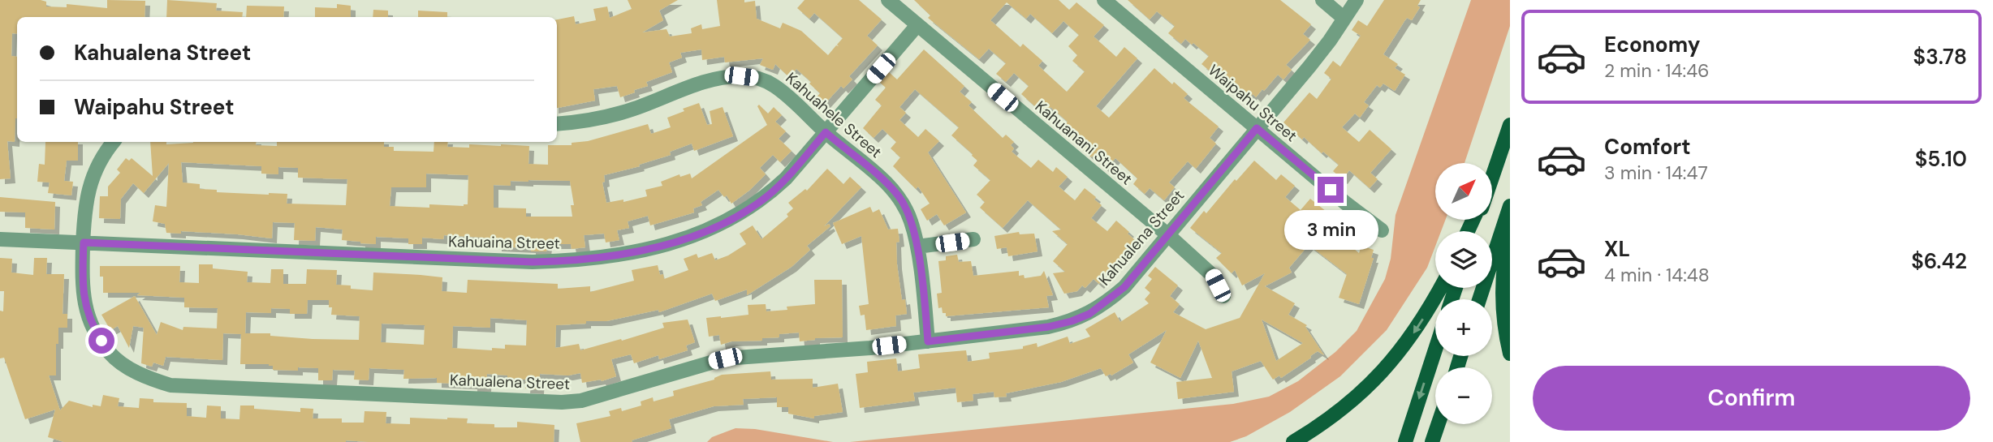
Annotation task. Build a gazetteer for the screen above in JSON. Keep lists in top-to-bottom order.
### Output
{
  "streets": {
    "street": [
      "Waipahu Street",
      "Kahuahele Street",
      "Kahuanani Street",
      "Kahualena Street",
      "Kahuaina Street"
    ]
  },
  "crossings": [
    ["Waipahu Street", "Kahualena Street"],
    ["Kahuahele Street", "Kahualena Street"],
    ["Kahuahele Street", "Kahuaina Street"],
    ["Kahuanani Street", "Kahualena Street"],
    ["Kahuanani Street", "Kahuaina Street"],
    ["Kahualena Street", "Kahuaina Street"]
  ],
  "north": "top right",
  "page": {
    "list": [
      {
        "name": "Economy",
        "note": "2 min · 14:46",
        "value": "$3.78"
      },
      {
        "name": "Comfort",
        "note": "3 min · 14:47",
        "value": "$5.10"
      },
      {
        "name": "XL",
        "note": "4 min · 14:48",
        "value": "$6.42"
      }
    ],
    "banner": ["Kahualena Street", "Waipahu Street"],
    "map_buttons": ["+", "−"],
    "bubble": "3 min",
    "buttons": "Confirm"
  }
}
